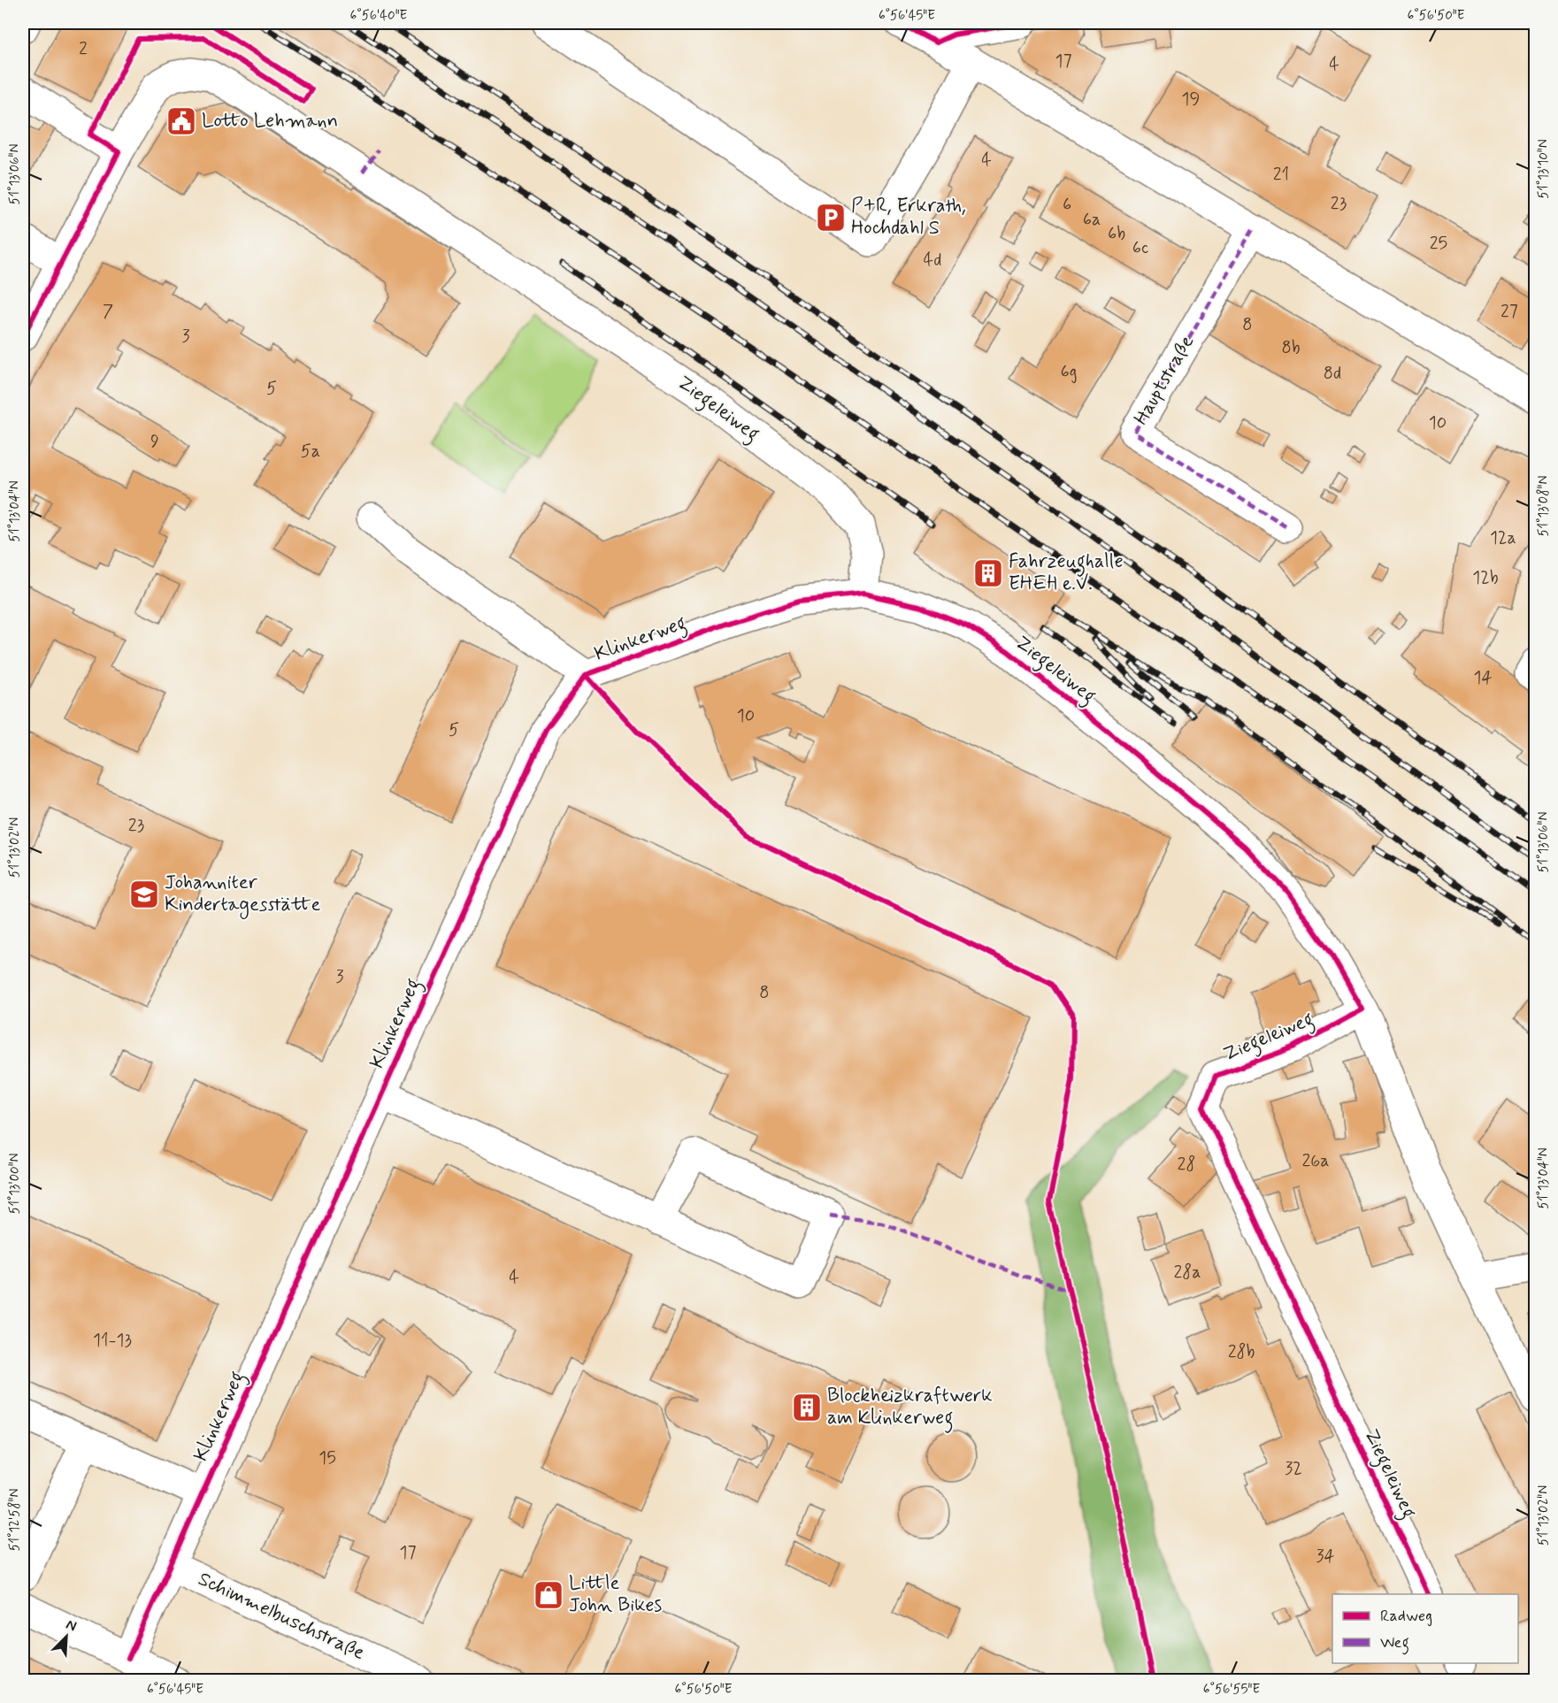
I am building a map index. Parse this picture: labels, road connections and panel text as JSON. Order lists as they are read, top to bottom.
{
  "streets": {
    "street": [
      "Hauptstraße",
      "Ziegeleiweg",
      "Klinkerweg",
      "Schimmelbuschstraße"
    ]
  },
  "crossings": [
    ["Ziegeleiweg", "Klinkerweg"],
    ["Klinkerweg", "Schimmelbuschstraße"]
  ],
  "places": {
    "public building": ["Lotto Lehmann"],
    "parking": ["P+R, Erkrath, Hochdahl S"],
    "building": ["Fahrzeughalle EHEH e.V.", "Blockheizkraftwerk am Klinkerweg"],
    "school or university": ["Johanniter Kindertagesstätte"],
    "shop": ["Little John Bikes"]
  },
  "house_numbers": [
    "2",
    "17",
    "4",
    "19",
    "4",
    "21",
    "23",
    "6",
    "6a",
    "6b",
    "25",
    "6c",
    "4d",
    "7",
    "27",
    "8",
    "3",
    "8b",
    "6g",
    "8d",
    "5",
    "10",
    "9",
    "5a",
    "12a",
    "12b",
    "14",
    "10",
    "5",
    "23",
    "3",
    "8",
    "26a",
    "28",
    "28a",
    "4",
    "11-13",
    "28b",
    "15",
    "32",
    "17",
    "34"
  ],
  "legend": ["Radweg", "Weg"],
  "north": "top right",
  "coordinates": [
    "6°56'40\"E",
    "6°56'45\"E",
    "6°56'50\"E",
    "51°13'10\"N",
    "51°13'06\"N",
    "51°13'08\"N",
    "51°13'04\"N",
    "51°13'02\"N",
    "51°13'00\"N",
    "51°12'58\"N",
    "6°56'55\"E"
  ]
}
